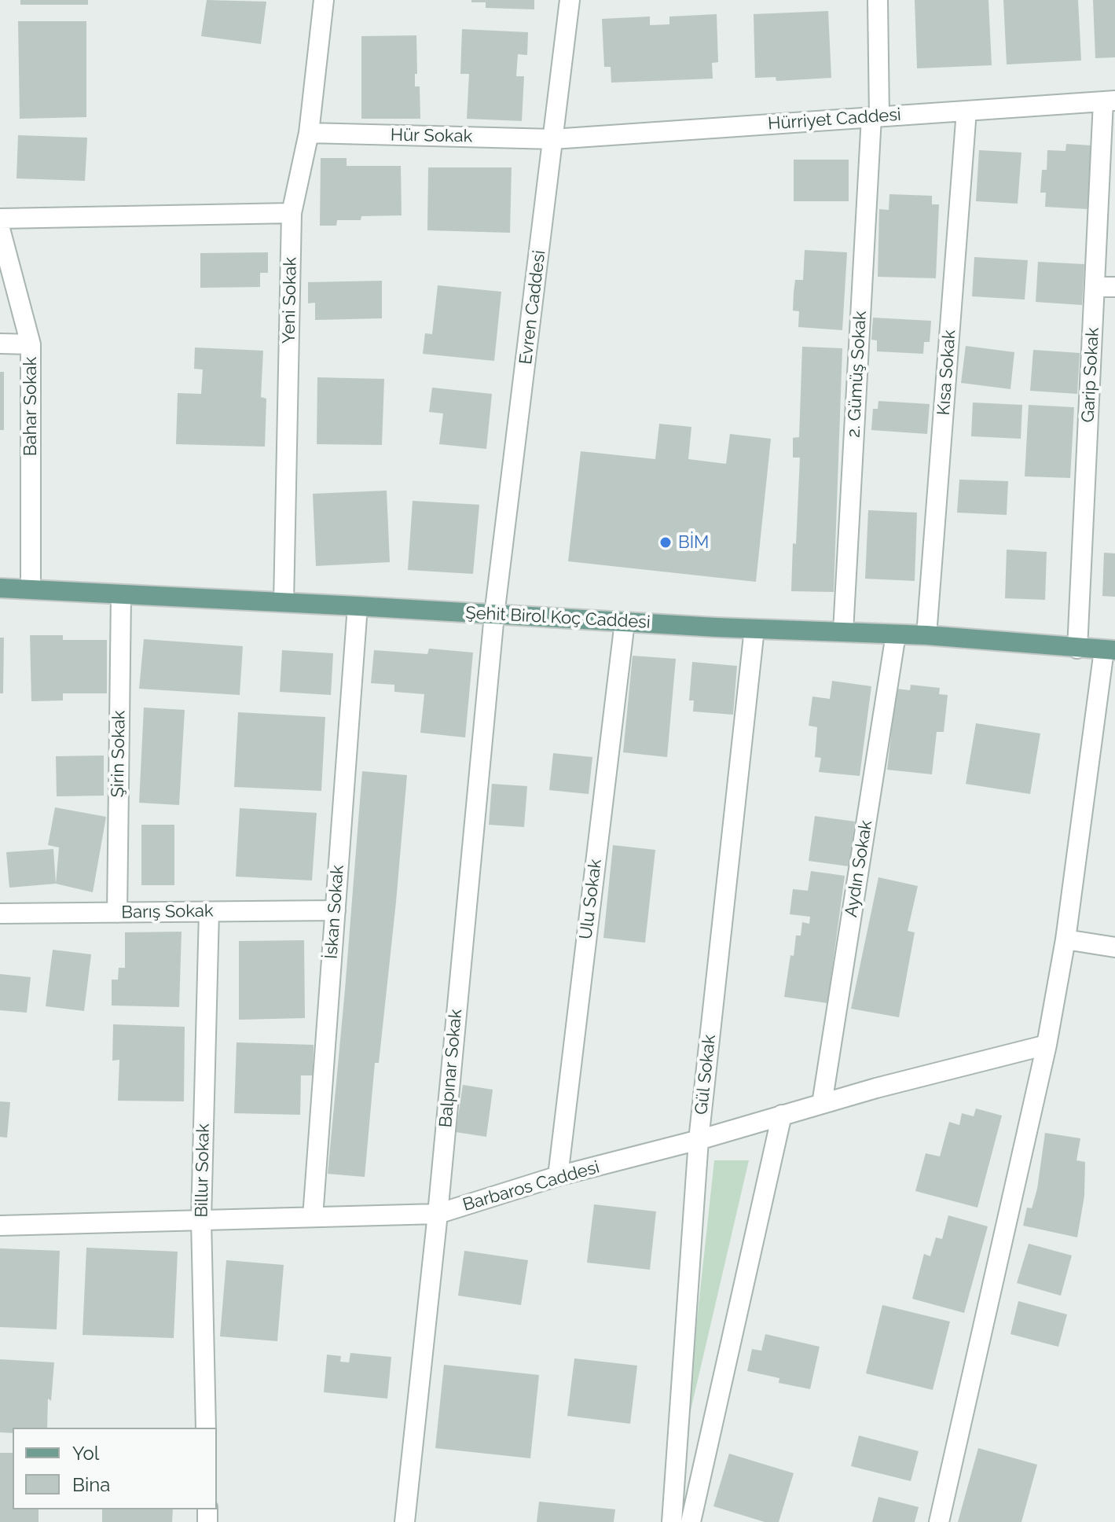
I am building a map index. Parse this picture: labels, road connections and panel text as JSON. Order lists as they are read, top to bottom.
{
  "streets": {
    "main road": ["Şehit Birol Koç Caddesi"],
    "street": [
      "Hürriyet Caddesi",
      "Hür Sokak",
      "Yeni Sokak",
      "Evren Caddesi",
      "Kısa Sokak",
      "2. Gümüş Sokak",
      "Garip Sokak",
      "Bahar Sokak",
      "Şirin Sokak",
      "Aydın Sokak",
      "Ulu Sokak",
      "Barış Sokak",
      "İskan Sokak",
      "Balpınar Sokak",
      "Gül Sokak",
      "Billur Sokak",
      "Barbaros Caddesi"
    ]
  },
  "crossings": [
    ["Hürriyet Caddesi", "Hür Sokak"],
    ["Hürriyet Caddesi", "Evren Caddesi"],
    ["Hürriyet Caddesi", "Kısa Sokak"],
    ["Hürriyet Caddesi", "2. Gümüş Sokak"],
    ["Hürriyet Caddesi", "Garip Sokak"],
    ["Hür Sokak", "Yeni Sokak"],
    ["Hür Sokak", "Evren Caddesi"],
    ["Yeni Sokak", "Şehit Birol Koç Caddesi"],
    ["Evren Caddesi", "Şehit Birol Koç Caddesi"],
    ["Evren Caddesi", "Balpınar Sokak"],
    ["Kısa Sokak", "Şehit Birol Koç Caddesi"],
    ["2. Gümüş Sokak", "Şehit Birol Koç Caddesi"],
    ["Garip Sokak", "Şehit Birol Koç Caddesi"],
    ["Bahar Sokak", "Şehit Birol Koç Caddesi"],
    ["Şehit Birol Koç Caddesi", "Şirin Sokak"],
    ["Şehit Birol Koç Caddesi", "Aydın Sokak"],
    ["Şehit Birol Koç Caddesi", "Ulu Sokak"],
    ["Şehit Birol Koç Caddesi", "İskan Sokak"],
    ["Şehit Birol Koç Caddesi", "Balpınar Sokak"],
    ["Şehit Birol Koç Caddesi", "Gül Sokak"],
    ["Şirin Sokak", "Barış Sokak"],
    ["Aydın Sokak", "Barbaros Caddesi"],
    ["Ulu Sokak", "Barbaros Caddesi"],
    ["Barış Sokak", "İskan Sokak"],
    ["Barış Sokak", "Billur Sokak"],
    ["İskan Sokak", "Barbaros Caddesi"],
    ["Balpınar Sokak", "Barbaros Caddesi"],
    ["Gül Sokak", "Barbaros Caddesi"],
    ["Billur Sokak", "Barbaros Caddesi"]
  ],
  "places": ["BİM"],
  "legend": ["Yol", "Bina"]
}
